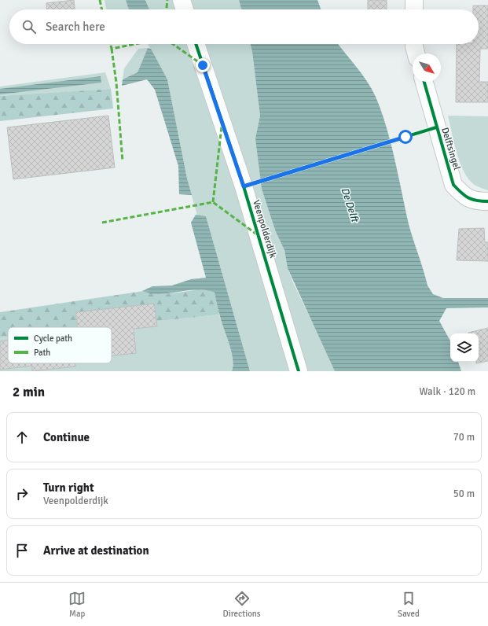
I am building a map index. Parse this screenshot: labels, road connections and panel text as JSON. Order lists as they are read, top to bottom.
{
  "streets": {
    "street": ["Delftsingel", "Veenpolderdijk"]
  },
  "water": ["De Delft"],
  "legend": ["Cycle path", "Path"],
  "north": "bottom right",
  "page": {
    "search": "Search here",
    "heading": ["2 min", "Walk · 120 m"],
    "list": [
      ["Continue", "70 m"],
      ["Turn right", "Veenpolderdijk", "50 m"],
      "Arrive at destination"
    ],
    "nav": ["Map", "Directions", "Saved"]
  }
}
